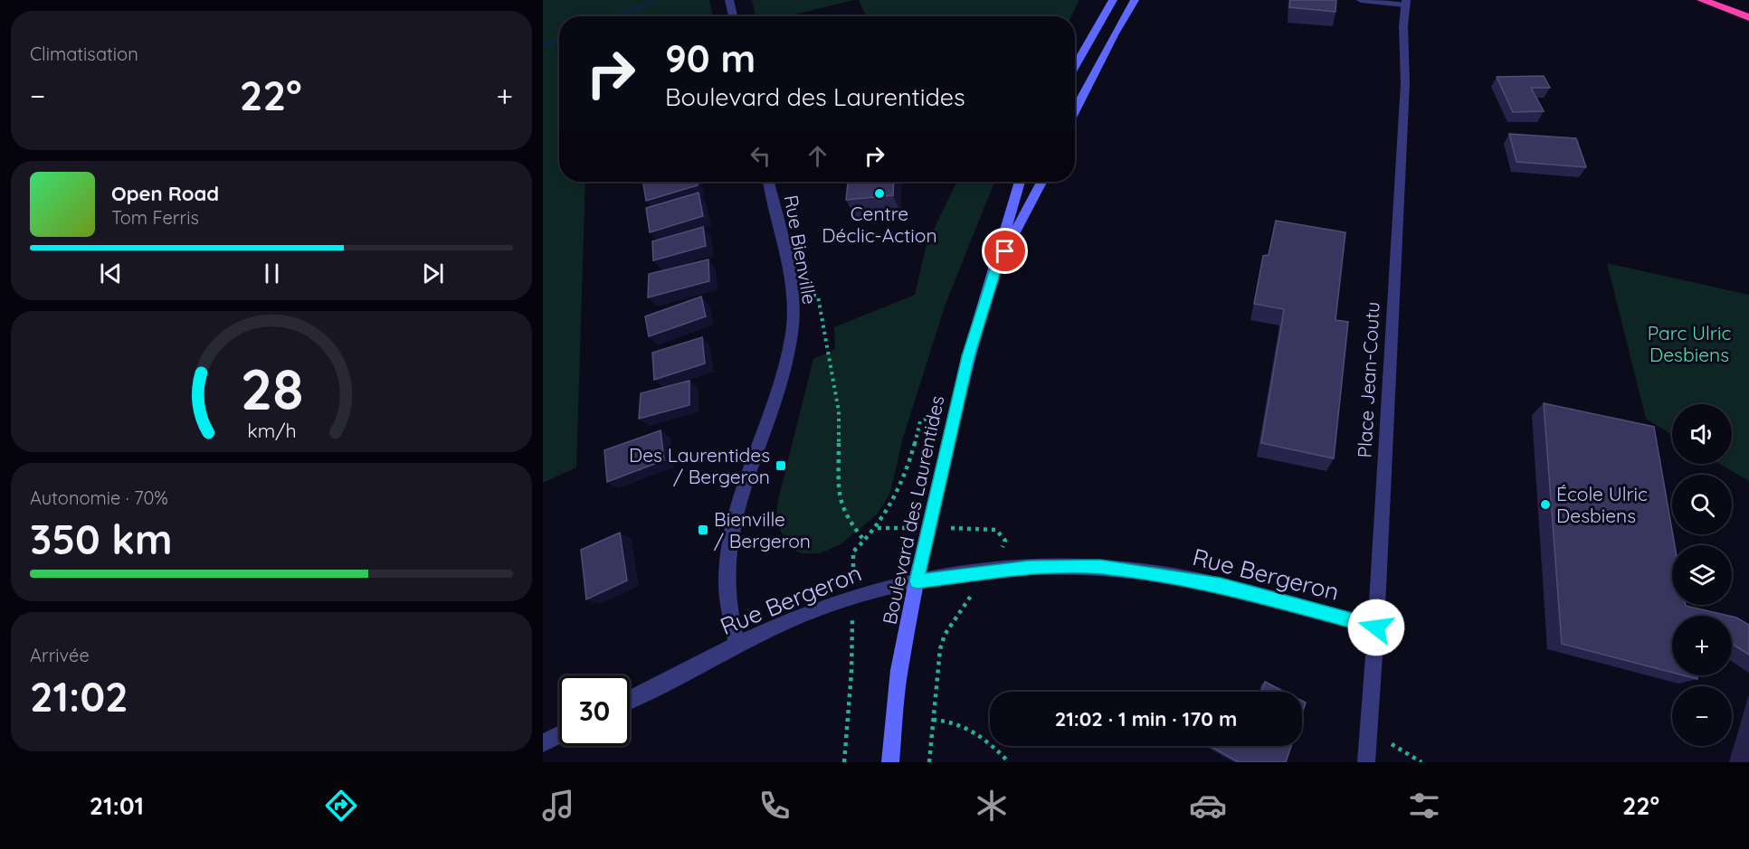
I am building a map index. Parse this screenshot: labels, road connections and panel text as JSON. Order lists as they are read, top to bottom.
{
  "streets": {
    "street": [
      "Rue Bienville",
      "Place Jean-Coutu",
      "Boulevard des Laurentides",
      "Rue Bergeron"
    ]
  },
  "crossings": [
    ["Rue Bienville", "Boulevard des Laurentides"],
    ["Rue Bienville", "Rue Bergeron"],
    ["Place Jean-Coutu", "Rue Bergeron"],
    ["Boulevard des Laurentides", "Rue Bergeron"]
  ],
  "parks": ["Parc Ulric Desbiens"],
  "places": {
    "other": ["Centre Déclic-Action", "École Ulric Desbiens"],
    "transit": ["Des Laurentides / Bergeron", "Bienville / Bergeron"]
  },
  "page": {
    "tile": [
      "Climatisation",
      ["Autonomie · 70%", "350 km"],
      ["Arrivée", "21:02"]
    ],
    "turn": ["90 m", "Boulevard des Laurentides"],
    "heat": ["−", "22°", "+"],
    "song": ["Open Road", "Tom Ferris"],
    "map_buttons": ["+", "−"],
    "limit": "30",
    "trip": "21:02 · 1 min · 170 m",
    "tabs": ["21:01", "22°"],
    "gauge": ["28", "km/h"]
  }
}
